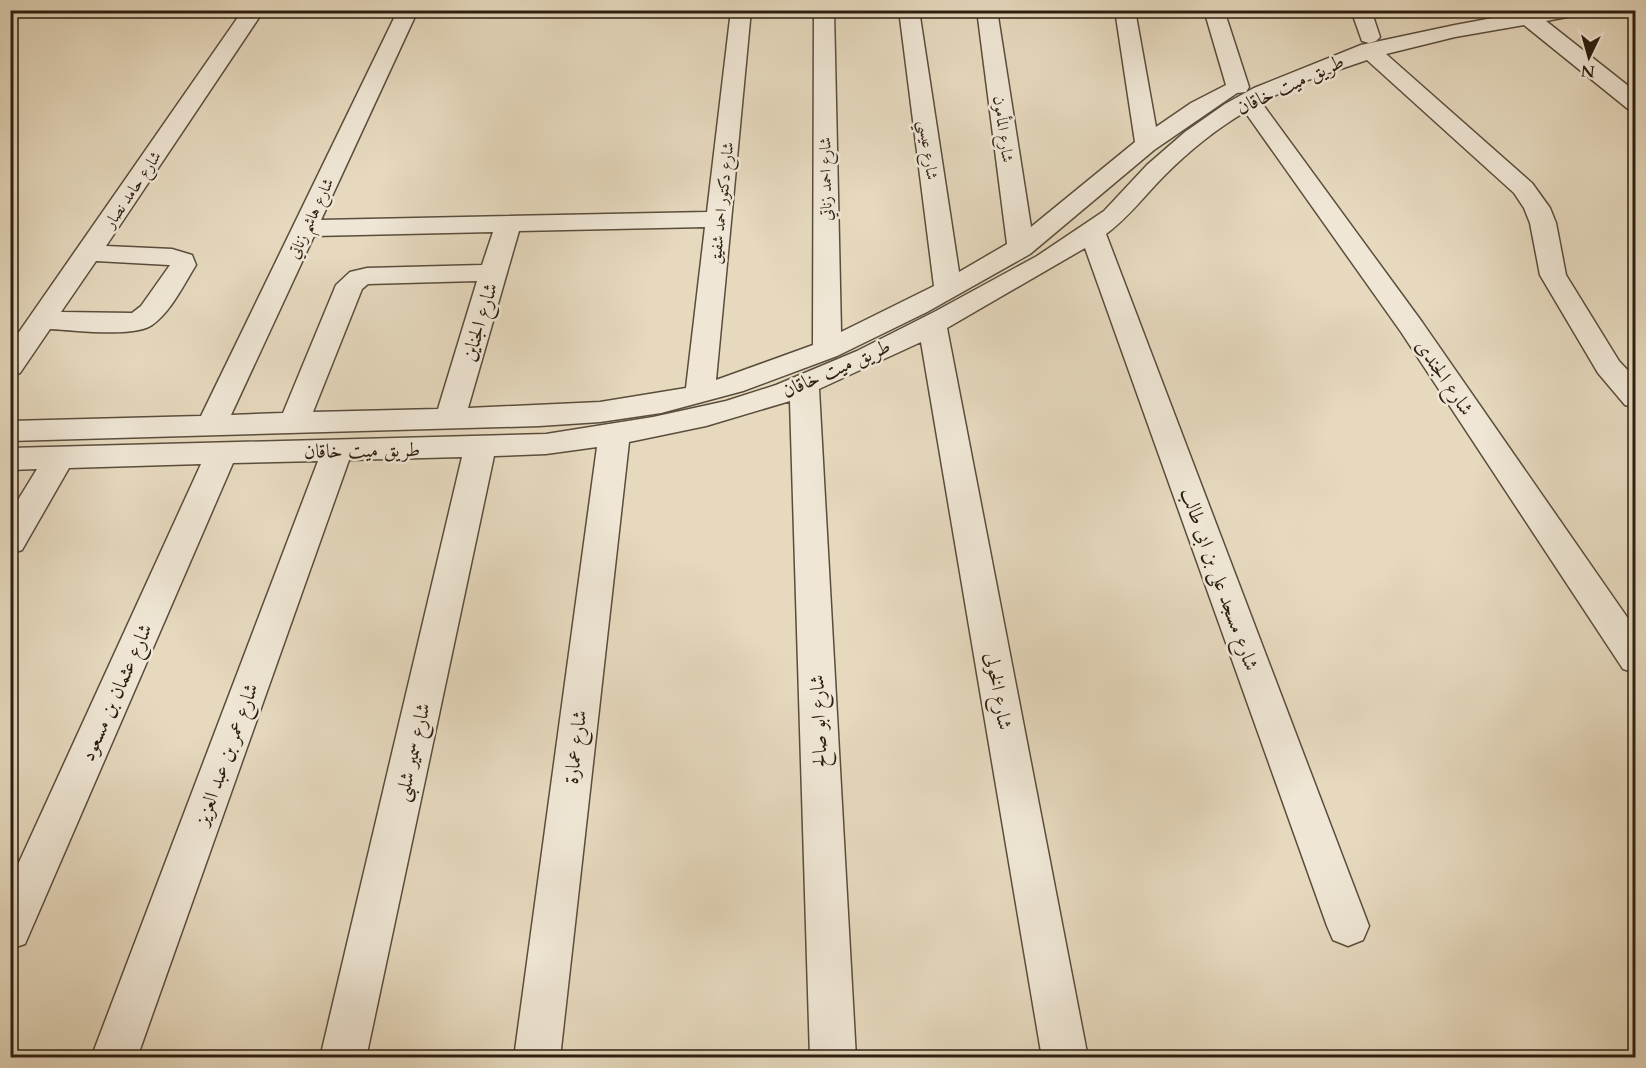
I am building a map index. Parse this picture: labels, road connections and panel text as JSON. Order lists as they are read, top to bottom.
{
  "streets": {
    "street": [
      "طريق ميت خاقان",
      "شارع المأمون",
      "شارع عيسي",
      "شارع احمد زناتي",
      "شارع حامد نصار",
      "شارع دكتور احمد شفيق",
      "شارع هاشم زناتي",
      "شارع الجناين",
      "شارع الجندى",
      "شارع مسجد على بن ابى طالب",
      "شارع الخولى",
      "شارع عثمان بن مسعود",
      "شارع ابو صالح",
      "شارع عمارة",
      "شارع سمير شلبى",
      "شارع عمر بن عبد العزيز"
    ]
  },
  "crossings": [
    ["طريق ميت خاقان", "شارع المأمون"],
    ["طريق ميت خاقان", "شارع عيسي"],
    ["طريق ميت خاقان", "شارع احمد زناتي"],
    ["طريق ميت خاقان", "شارع دكتور احمد شفيق"],
    ["طريق ميت خاقان", "شارع هاشم زناتي"],
    ["طريق ميت خاقان", "شارع الجناين"],
    ["طريق ميت خاقان", "شارع الجندى"],
    ["طريق ميت خاقان", "شارع مسجد على بن ابى طالب"],
    ["طريق ميت خاقان", "شارع الخولى"],
    ["طريق ميت خاقان", "شارع عثمان بن مسعود"],
    ["طريق ميت خاقان", "شارع ابو صالح"],
    ["طريق ميت خاقان", "شارع عمارة"],
    ["طريق ميت خاقان", "شارع سمير شلبى"],
    ["طريق ميت خاقان", "شارع عمر بن عبد العزيز"],
    ["شارع هاشم زناتي", "شارع عثمان بن مسعود"]
  ],
  "north": "bottom"
}
